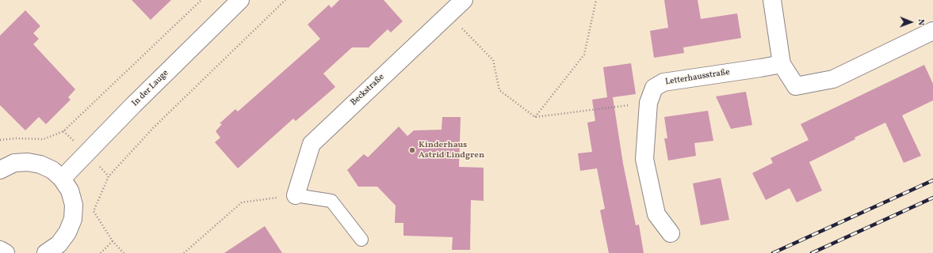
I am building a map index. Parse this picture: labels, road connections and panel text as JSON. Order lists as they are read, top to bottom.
{
  "streets": {
    "street": ["Letterhausstraße", "In der Lauge", "Beckstraße"]
  },
  "places": ["Kinderhaus Astrid Lindgren"],
  "north": "right"
}
